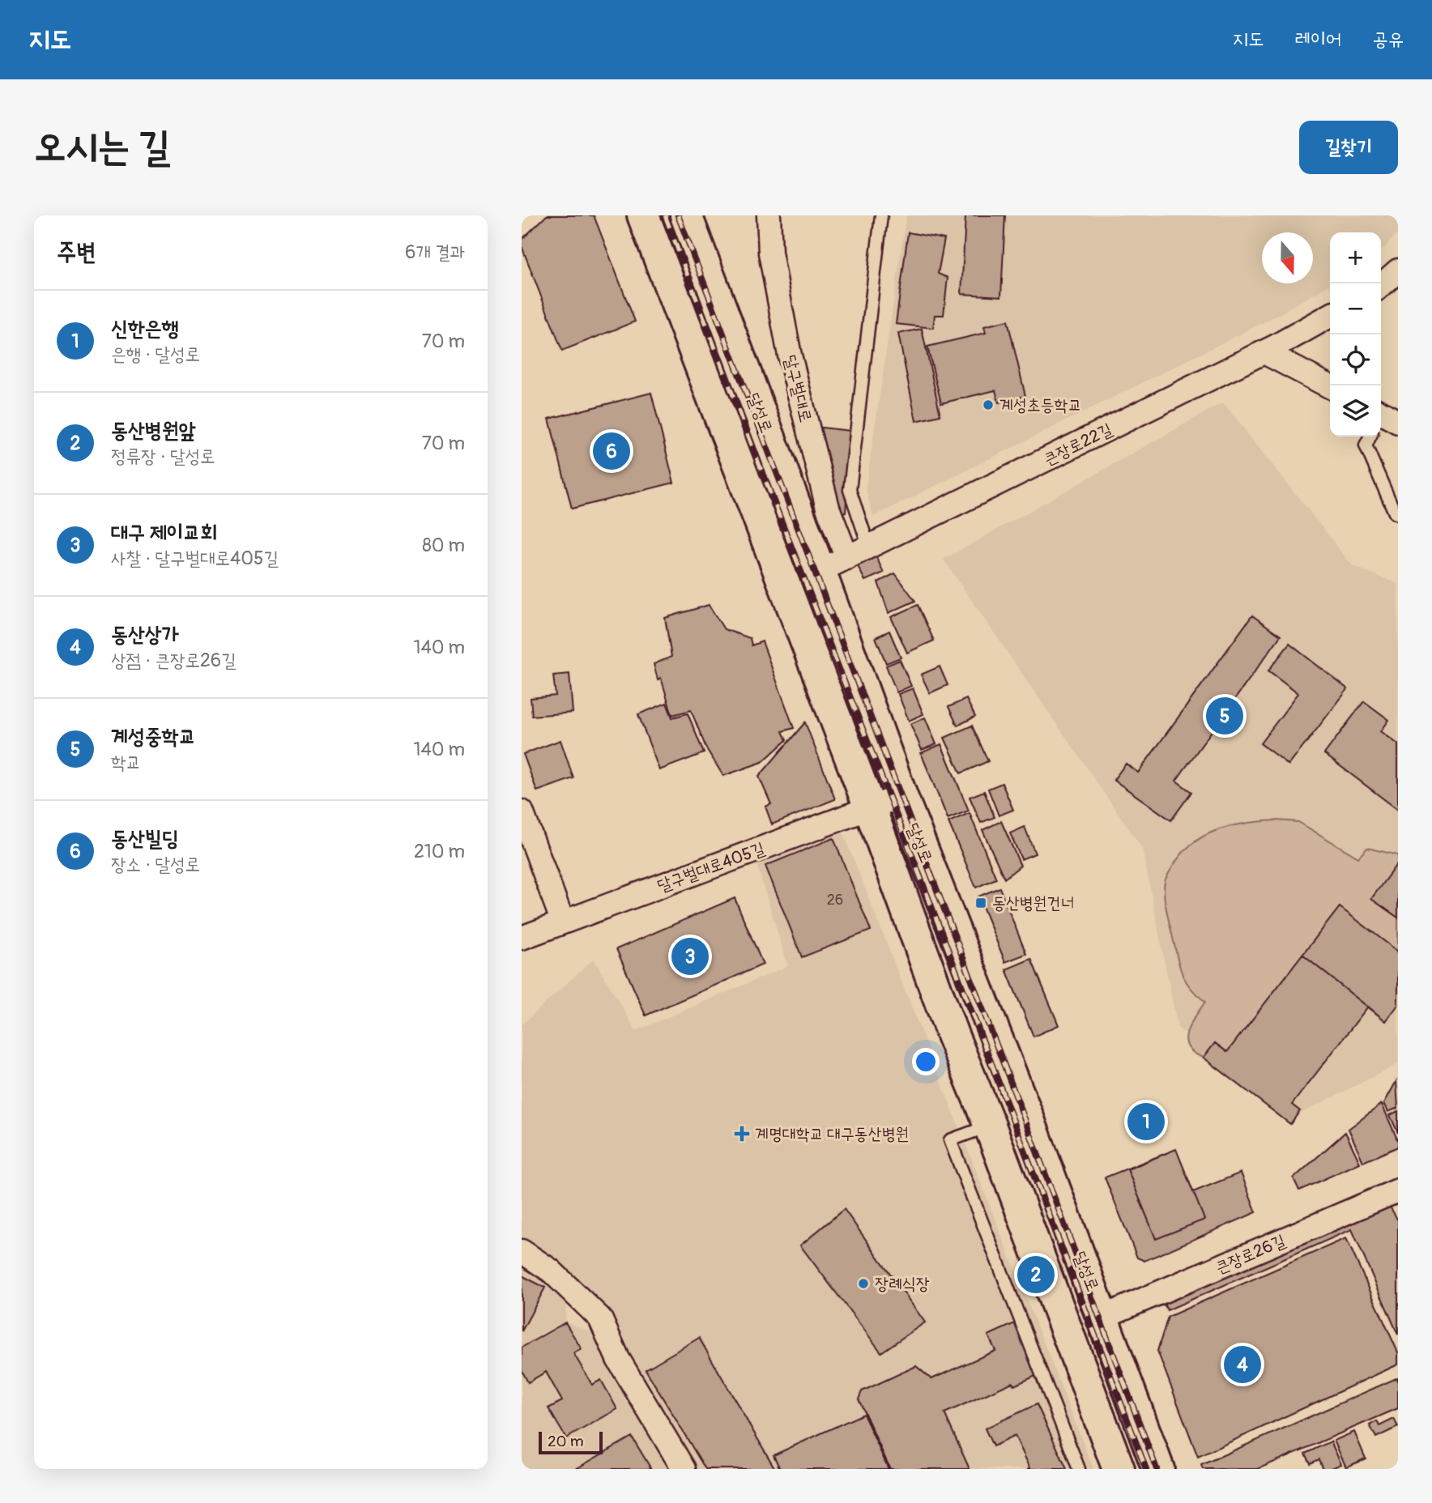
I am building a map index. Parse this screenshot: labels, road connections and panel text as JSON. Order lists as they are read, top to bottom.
{
  "streets": {
    "main road": ["달성로"],
    "street": [
      "달구벌대로",
      "큰장로22길",
      "달구벌대로405길",
      "큰장로26길"
    ]
  },
  "crossings": [
    ["달구벌대로", "큰장로22길"],
    ["달성로", "큰장로22길"],
    ["달성로", "달구벌대로405길"],
    ["달성로", "큰장로26길"]
  ],
  "places": {
    "other": ["계성초등학교", "장례식장"],
    "transit": ["동산병원건너"],
    "health": ["계명대학교 대구동산병원"]
  },
  "house_numbers": ["26"],
  "scale_bar": "20 m",
  "north": "bottom",
  "page": {
    "header": "지도",
    "nav": ["지도", "레이어", "공유"],
    "buttons": "길찾기",
    "title": "오시는 길",
    "heading": ["주변", "6개 결과"],
    "map_buttons": ["+", "−"],
    "list": [
      {
        "mark": "1",
        "name": "신한은행",
        "note": "은행 · 달성로",
        "value": "70 m"
      },
      {
        "mark": "2",
        "name": "동산병원앞",
        "note": "정류장 · 달성로",
        "value": "70 m"
      },
      {
        "mark": "3",
        "name": "대구 제이교회",
        "note": "사찰 · 달구벌대로405길",
        "value": "80 m"
      },
      {
        "mark": "4",
        "name": "동산상가",
        "note": "상점 · 큰장로26길",
        "value": "140 m"
      },
      {
        "mark": "5",
        "name": "계성중학교",
        "note": "학교",
        "value": "140 m"
      },
      {
        "mark": "6",
        "name": "동산빌딩",
        "note": "장소 · 달성로",
        "value": "210 m"
      }
    ],
    "pins": [
      "6",
      "5",
      "3",
      "1",
      "2",
      "4"
    ],
    "scale": "20 m"
  }
}
